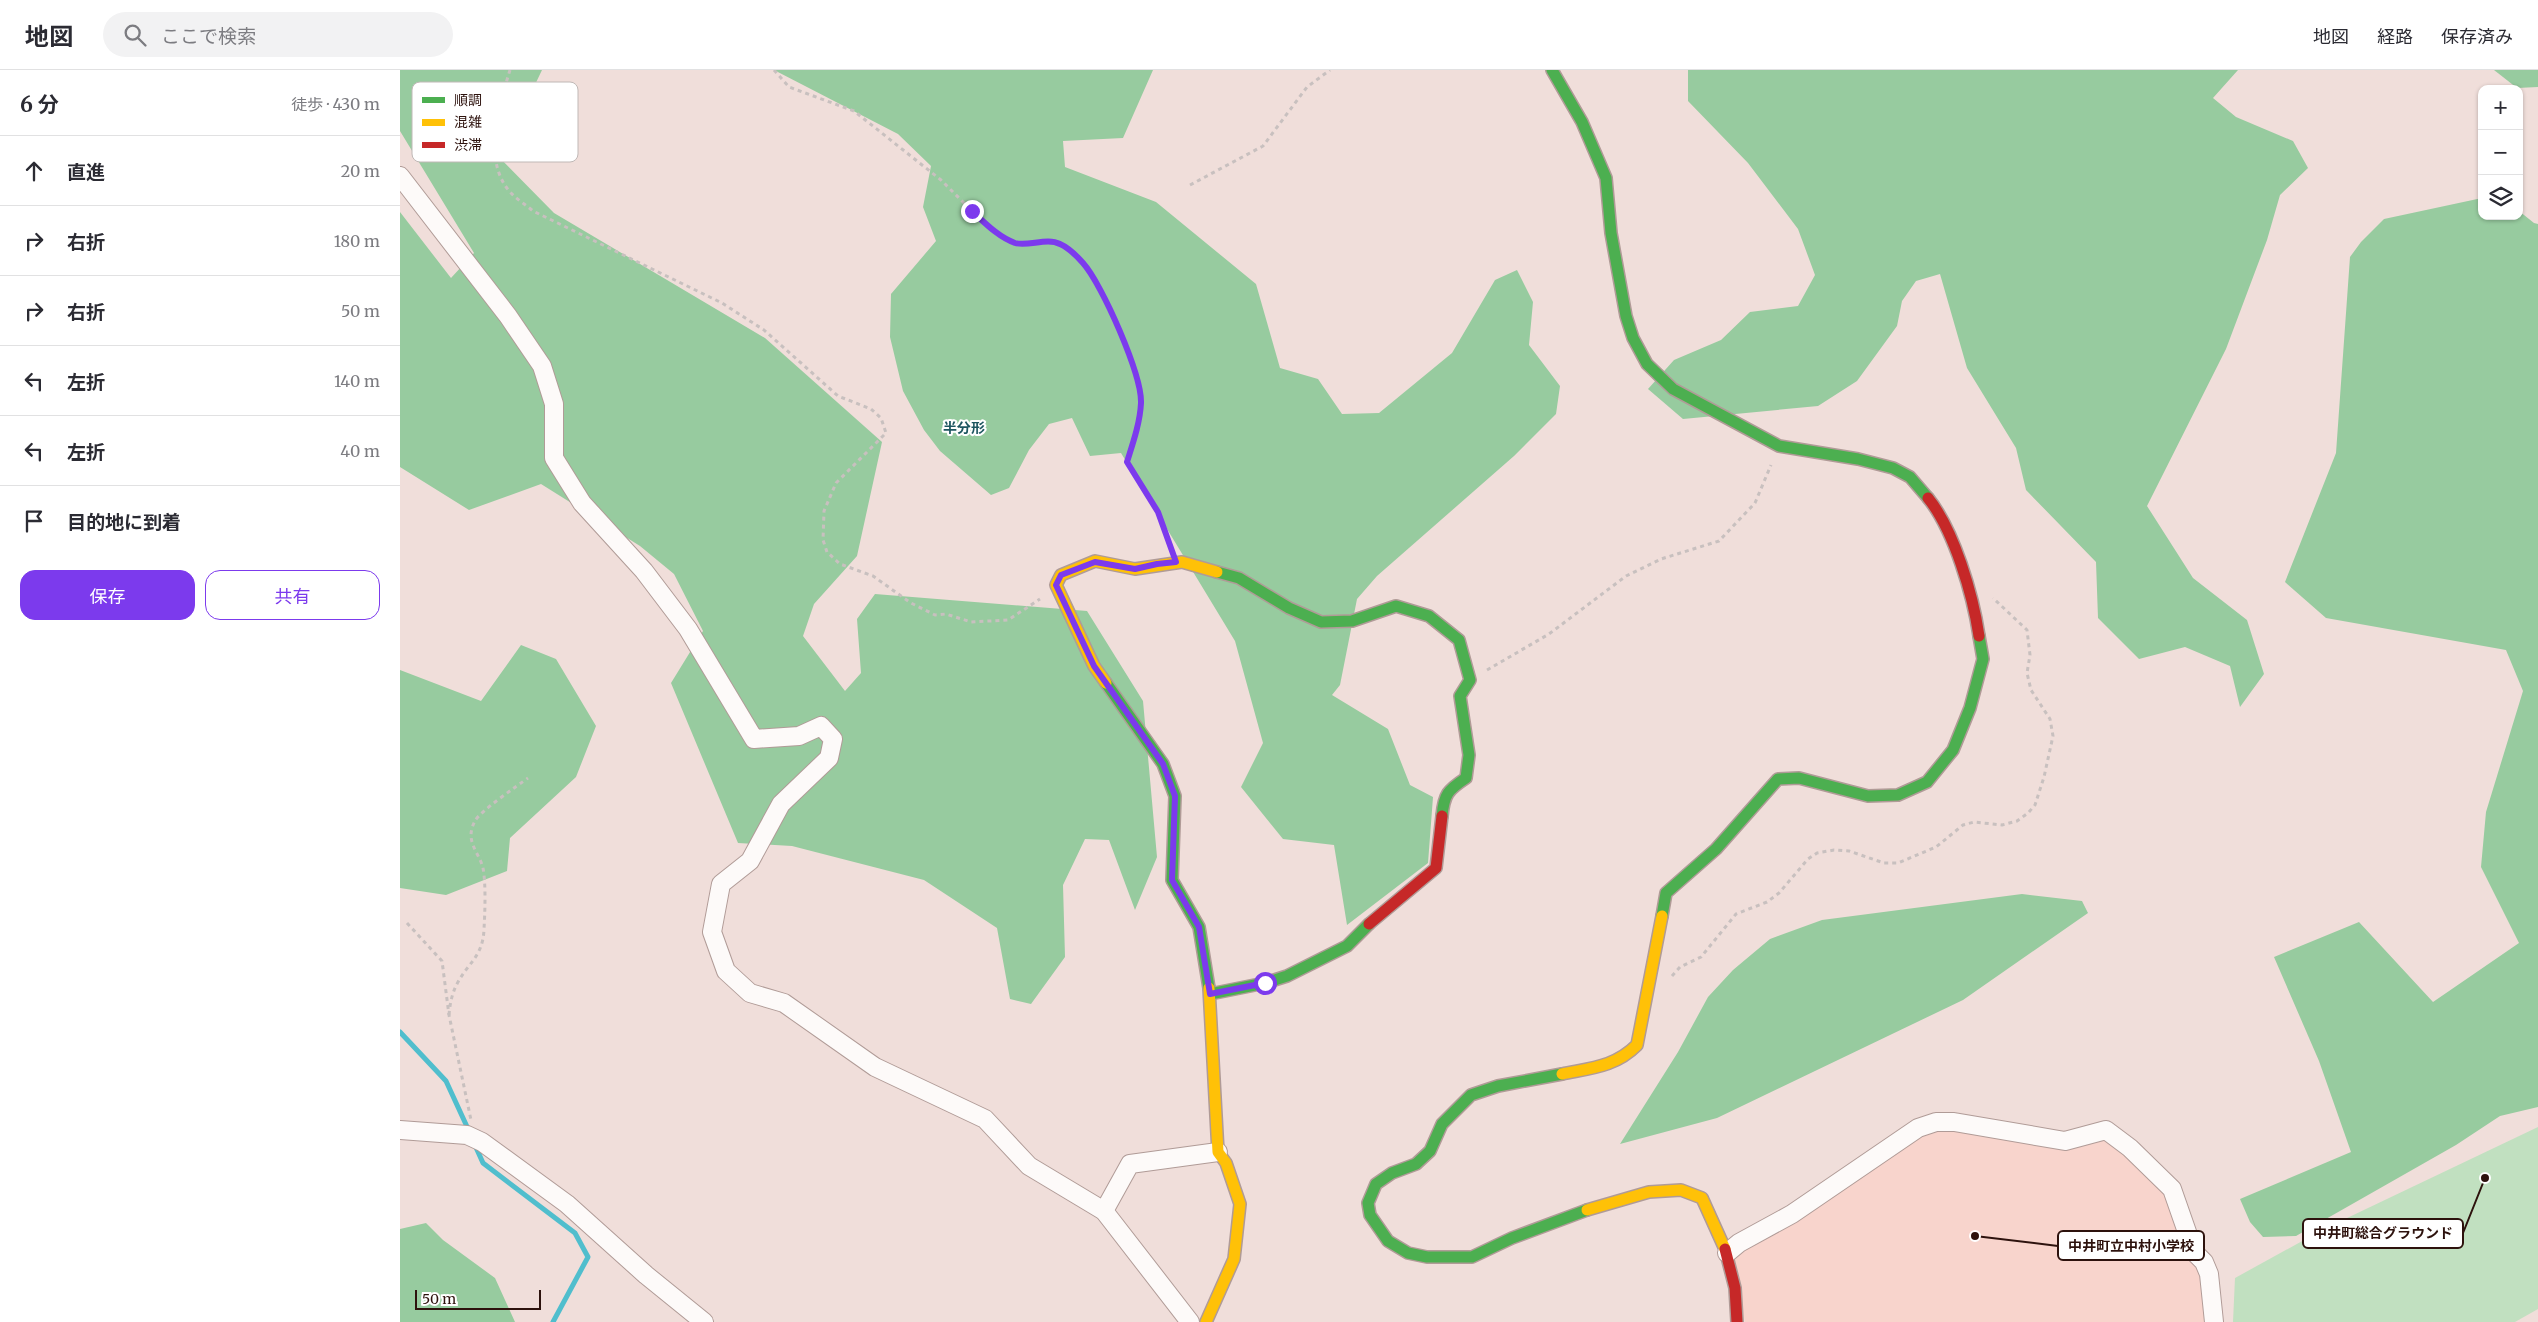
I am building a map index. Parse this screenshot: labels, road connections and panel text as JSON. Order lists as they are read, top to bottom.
{
  "districts": ["半分形"],
  "places": ["中井町総合グラウンド", "中井町立中村小学校"],
  "legend": ["順調", "混雑", "渋滞"],
  "scale_bar": "50 m",
  "page": {
    "header": "地図",
    "search": "ここで検索",
    "nav": ["地図", "経路", "保存済み"],
    "heading": ["6 分", "徒歩 · 430 m"],
    "map_buttons": ["+", "−"],
    "list": [
      ["直進", "20 m"],
      ["右折", "180 m"],
      ["右折", "50 m"],
      ["左折", "140 m"],
      ["左折", "40 m"],
      "目的地に到着"
    ],
    "buttons": ["保存", "共有"],
    "scale": "50 m"
  }
}
